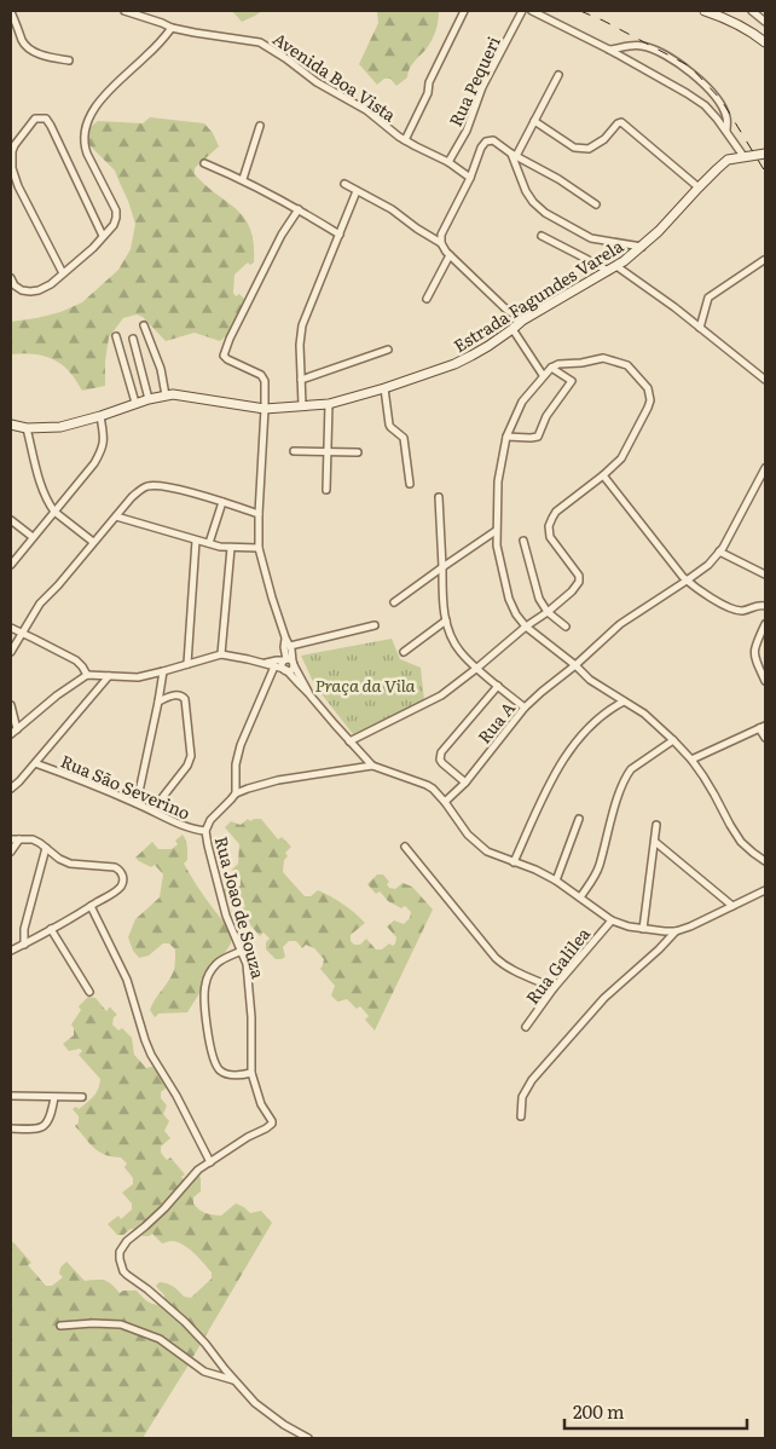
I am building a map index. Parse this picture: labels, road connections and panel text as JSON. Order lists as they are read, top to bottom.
{
  "streets": {
    "street": [
      "Avenida Boa Vista",
      "Rua Pequeri",
      "Estrada Fagundes Varela",
      "Rua A",
      "Rua São Severino",
      "Rua Joao de Souza",
      "Rua Galilea"
    ]
  },
  "crossings": [
    ["Avenida Boa Vista", "Rua Pequeri"],
    ["Rua São Severino", "Rua Joao de Souza"]
  ],
  "parks": ["Praça da Vila"],
  "scale_bar": "200 m"
}
